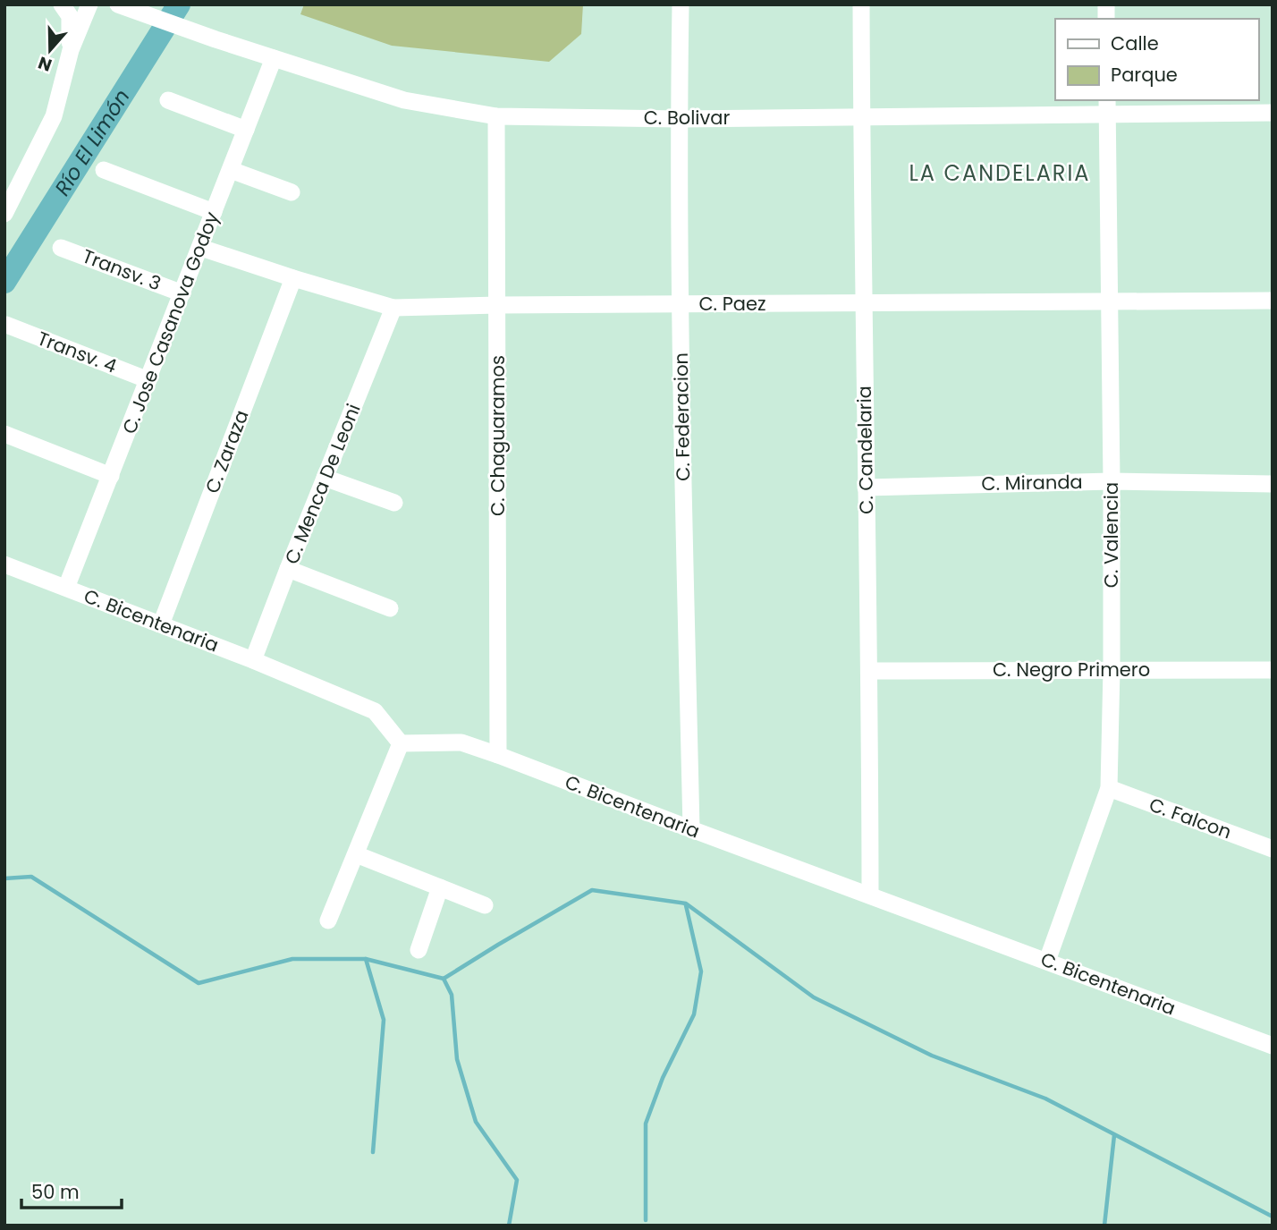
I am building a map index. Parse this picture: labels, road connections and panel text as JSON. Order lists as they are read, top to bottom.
{
  "streets": {
    "street": [
      "C. Bolivar",
      "Transv. 3",
      "C. Paez",
      "C. Jose Casanova Godoy",
      "Transv. 4",
      "C. Federacion",
      "C. Chaguaramos",
      "C. Candelaria",
      "C. Zaraza",
      "C. Miranda",
      "C. Menca De Leoni",
      "C. Valencia",
      "C. Bicentenaria",
      "C. Negro Primero",
      "C. Falcon"
    ]
  },
  "crossings": [
    ["C. Bolivar", "C. Jose Casanova Godoy"],
    ["C. Bolivar", "C. Federacion"],
    ["C. Bolivar", "C. Chaguaramos"],
    ["C. Bolivar", "C. Candelaria"],
    ["C. Bolivar", "C. Valencia"],
    ["Transv. 3", "C. Jose Casanova Godoy"],
    ["C. Paez", "C. Jose Casanova Godoy"],
    ["C. Paez", "C. Federacion"],
    ["C. Paez", "C. Chaguaramos"],
    ["C. Paez", "C. Candelaria"],
    ["C. Paez", "C. Zaraza"],
    ["C. Paez", "C. Menca De Leoni"],
    ["C. Paez", "C. Valencia"],
    ["C. Jose Casanova Godoy", "Transv. 4"],
    ["C. Jose Casanova Godoy", "C. Bicentenaria"],
    ["C. Federacion", "C. Bicentenaria"],
    ["C. Chaguaramos", "C. Bicentenaria"],
    ["C. Candelaria", "C. Miranda"],
    ["C. Candelaria", "C. Bicentenaria"],
    ["C. Candelaria", "C. Negro Primero"],
    ["C. Zaraza", "C. Bicentenaria"],
    ["C. Miranda", "C. Valencia"],
    ["C. Menca De Leoni", "C. Bicentenaria"],
    ["C. Valencia", "C. Bicentenaria"],
    ["C. Valencia", "C. Negro Primero"],
    ["C. Valencia", "C. Falcon"]
  ],
  "districts": ["LA CANDELARIA"],
  "water": ["Río El Limón"],
  "legend": ["Calle", "Parque"],
  "scale_bar": "50 m",
  "north": "bottom"
}
